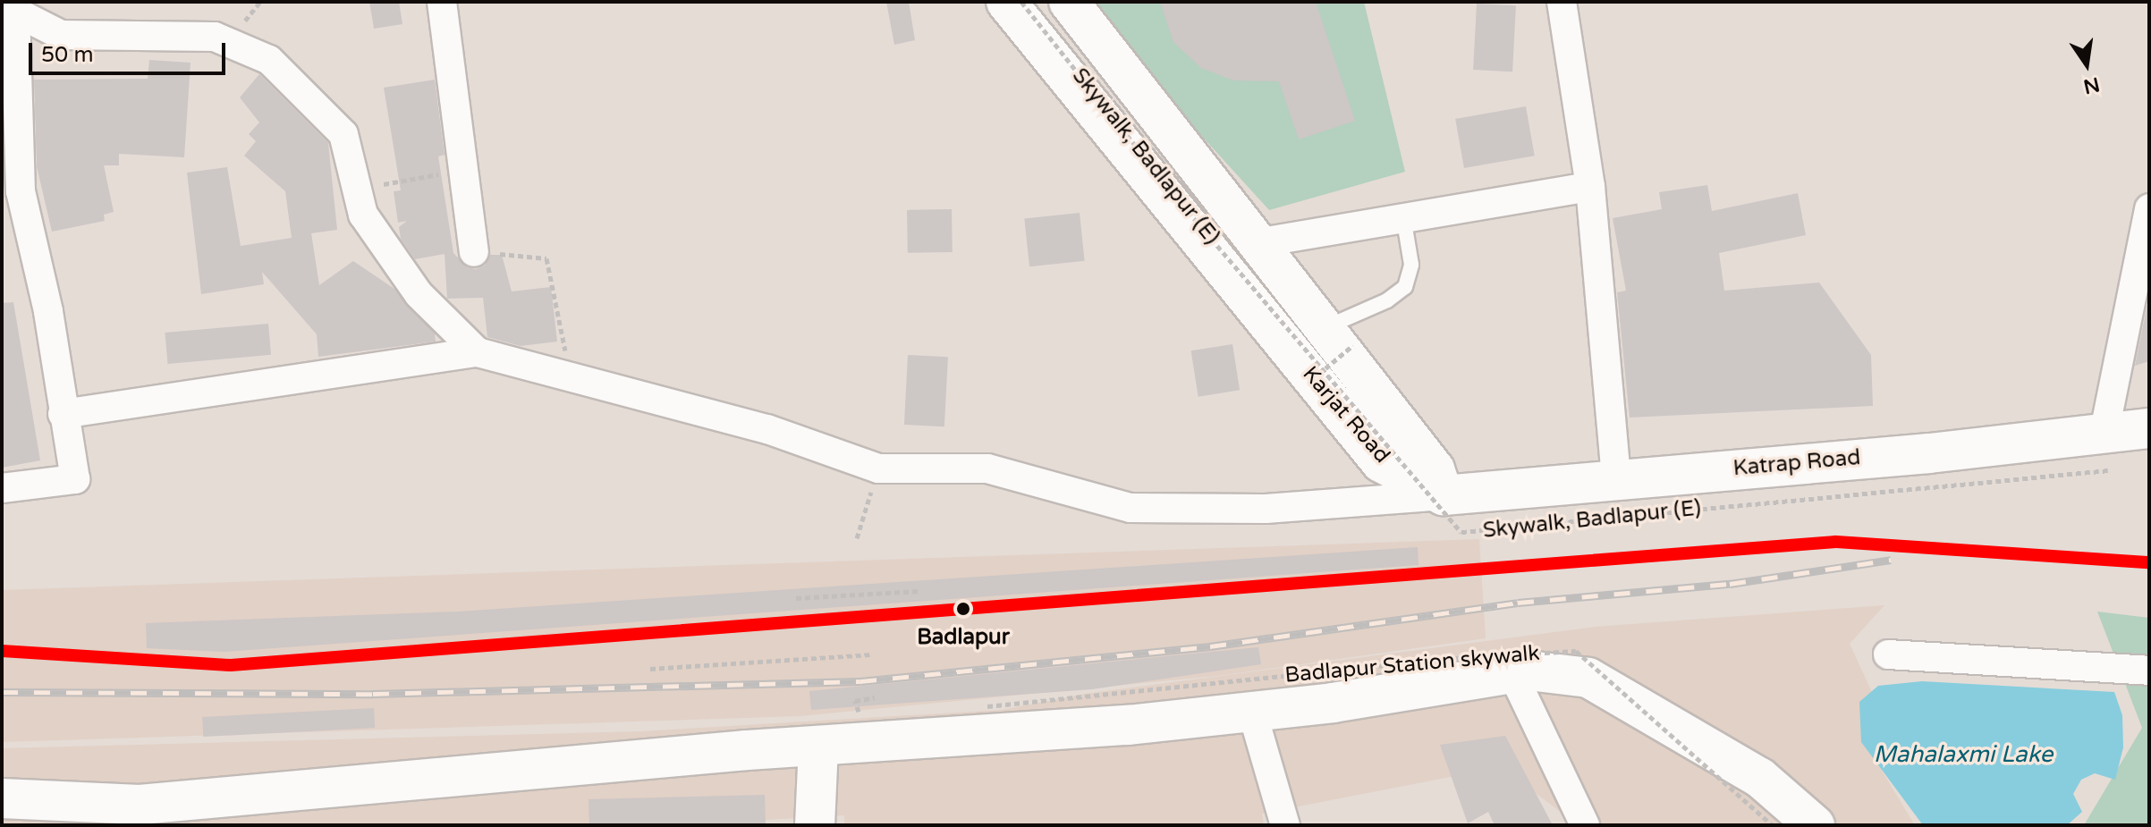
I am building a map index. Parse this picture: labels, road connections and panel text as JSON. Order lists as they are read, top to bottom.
{
  "streets": {
    "main road": ["Karjat Road", "Katrap Road"],
    "path": ["Skywalk, Badlapur (E)", "Badlapur Station skywalk"]
  },
  "crossings": [
    ["Skywalk, Badlapur (E)", "Katrap Road"],
    ["Karjat Road", "Katrap Road"]
  ],
  "water": ["Mahalaxmi Lake"],
  "places": ["Badlapur"],
  "scale_bar": "50 m",
  "north": "bottom"
}
